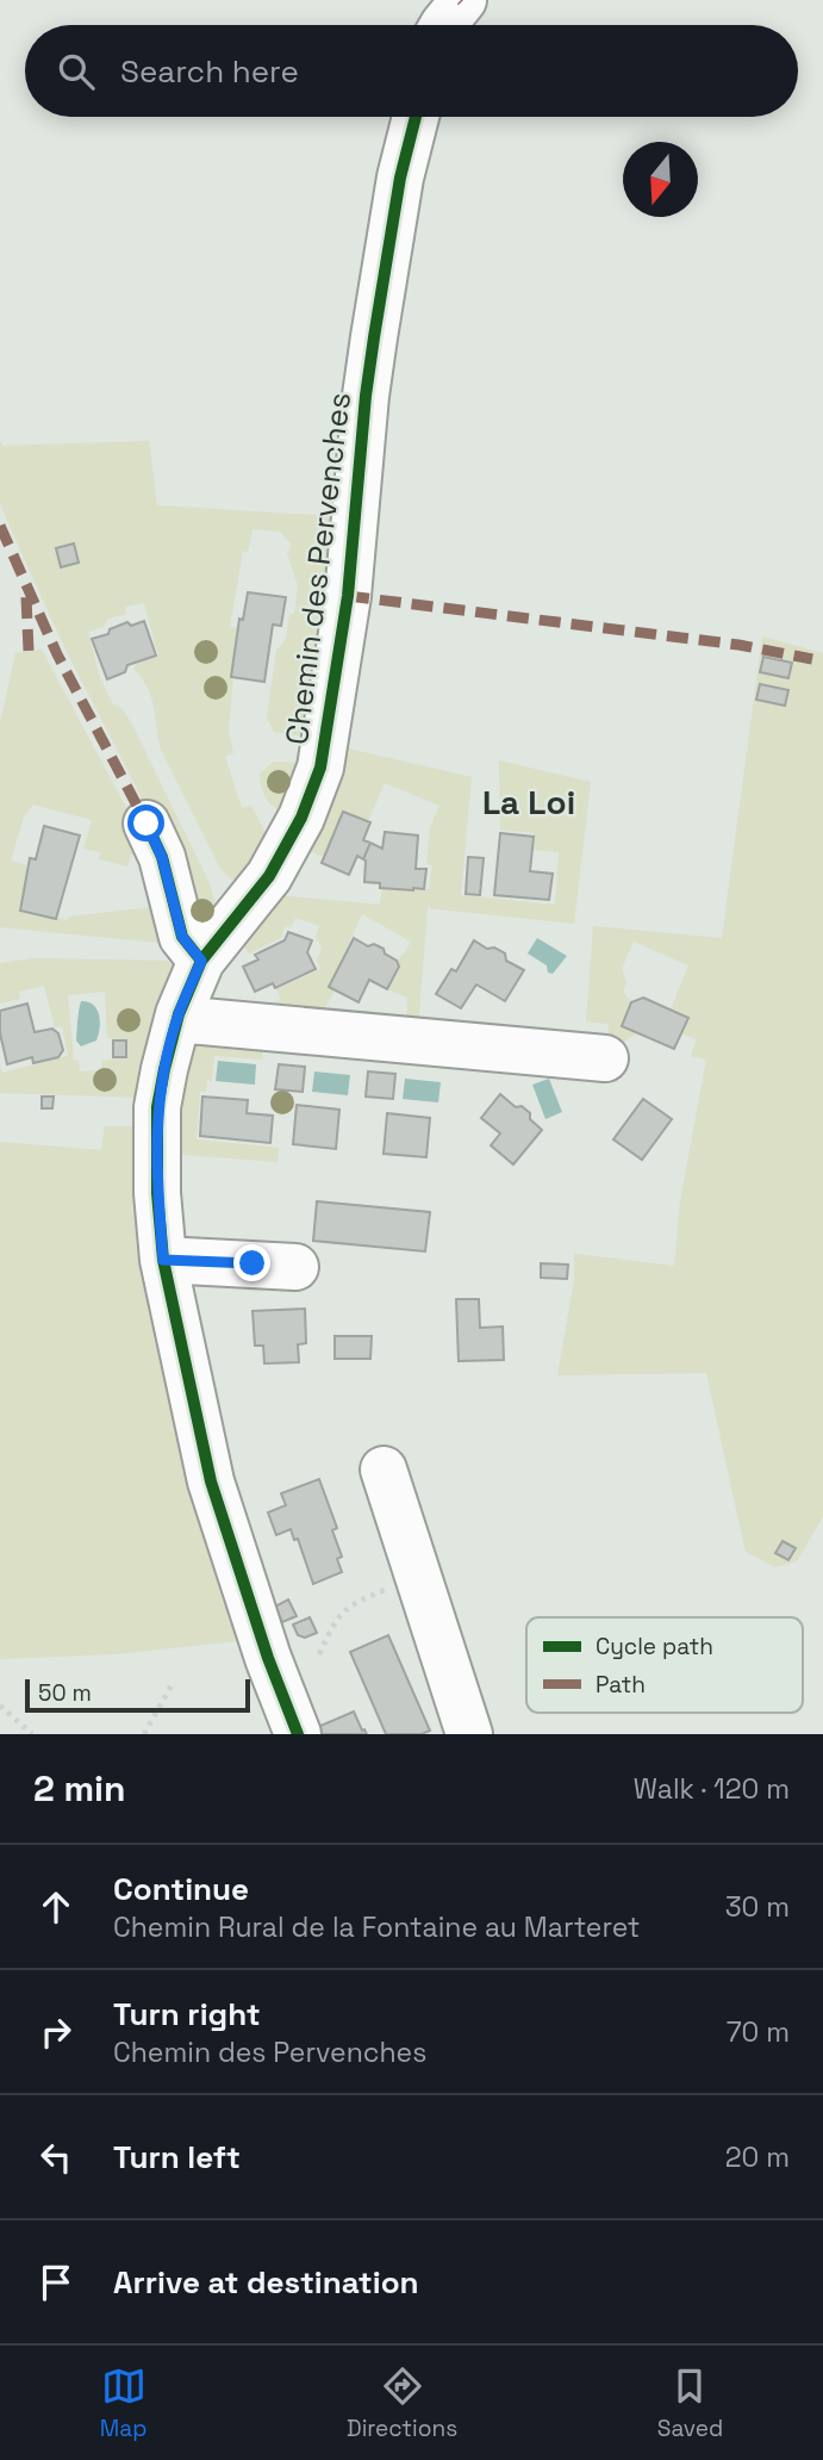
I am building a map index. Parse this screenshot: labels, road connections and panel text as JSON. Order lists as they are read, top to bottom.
{
  "streets": {
    "street": ["Chemin des Pervenches"]
  },
  "districts": ["La Loi"],
  "legend": ["Cycle path", "Path"],
  "scale_bar": "50 m",
  "north": "bottom",
  "page": {
    "search": "Search here",
    "scale": "50 m",
    "heading": ["2 min", "Walk · 120 m"],
    "list": [
      ["Continue", "Chemin Rural de la Fontaine au Marteret", "30 m"],
      ["Turn right", "Chemin des Pervenches", "70 m"],
      ["Turn left", "20 m"],
      "Arrive at destination"
    ],
    "nav": ["Map", "Directions", "Saved"]
  }
}
